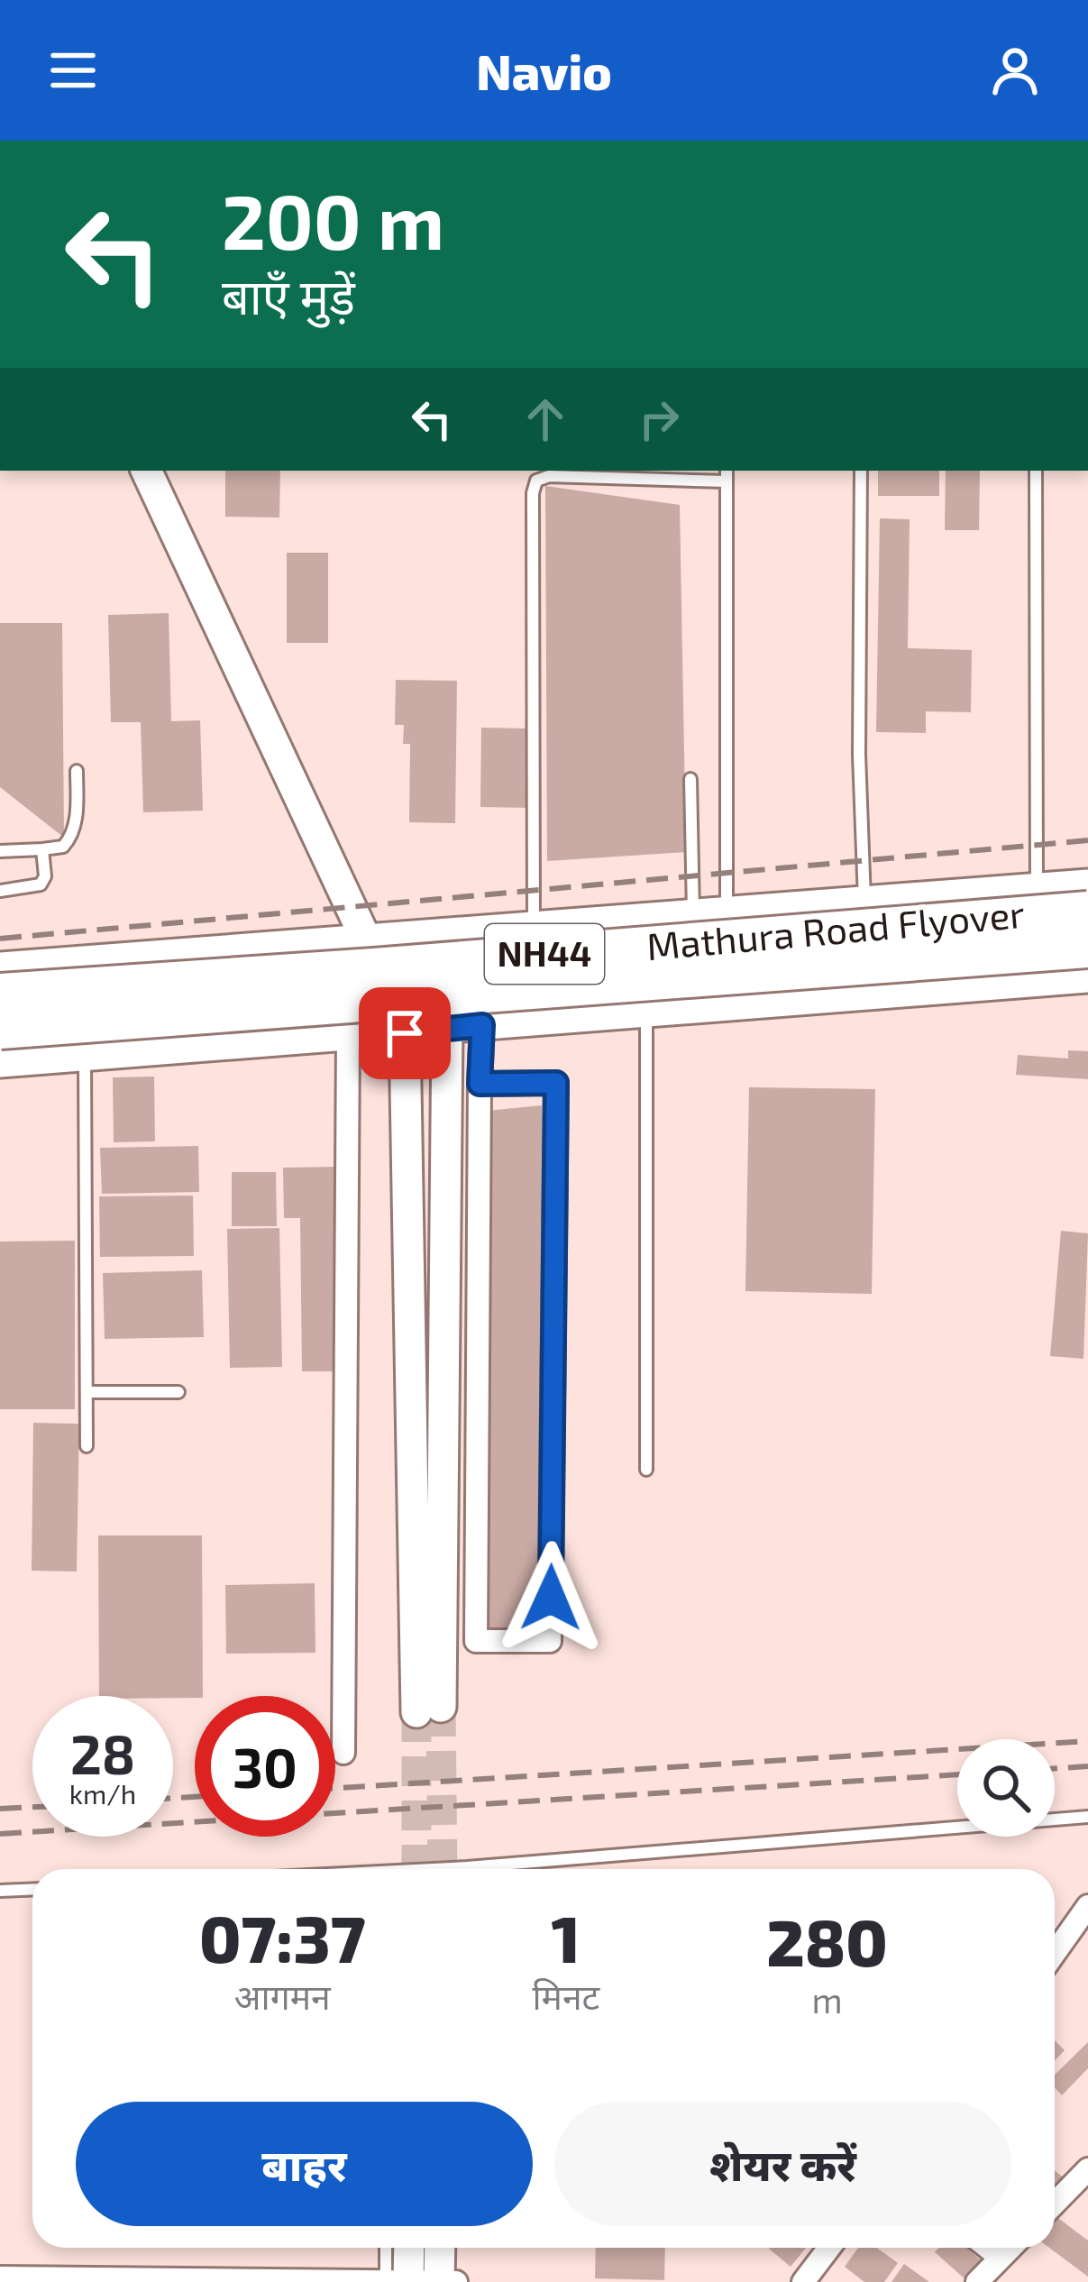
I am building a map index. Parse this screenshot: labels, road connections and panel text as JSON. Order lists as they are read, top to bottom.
{
  "streets": {
    "highway": ["Mathura Road Flyover", "NH44"]
  },
  "page": {
    "header": "Navio",
    "turn": ["200 m", "बाएँ मुड़ें"],
    "speed": "28 km/h",
    "limit": "30",
    "eta": [
      "07:37",
      "आगमन",
      "1",
      "मिनट",
      "280",
      "m"
    ],
    "buttons": ["बाहर", "शेयर करें"]
  }
}
